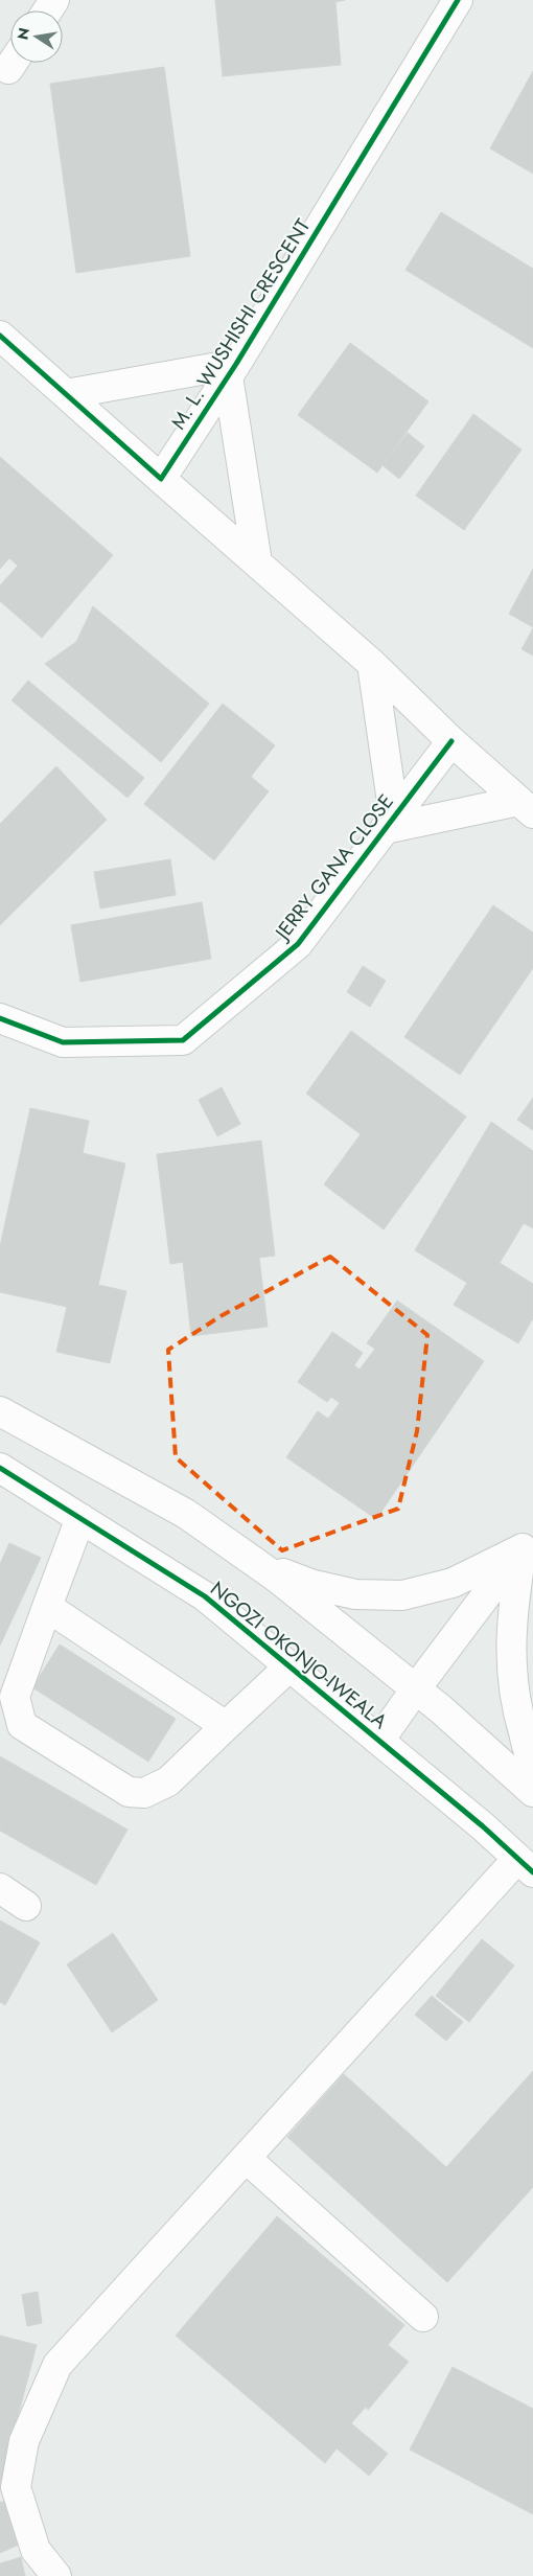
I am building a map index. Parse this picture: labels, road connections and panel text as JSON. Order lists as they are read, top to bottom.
{
  "streets": {
    "street": ["M. L. WUSHISHI CRESCENT", "JERRY GANA CLOSE", "NGOZI OKONJO-IWEALA"]
  },
  "north": "left"
}
